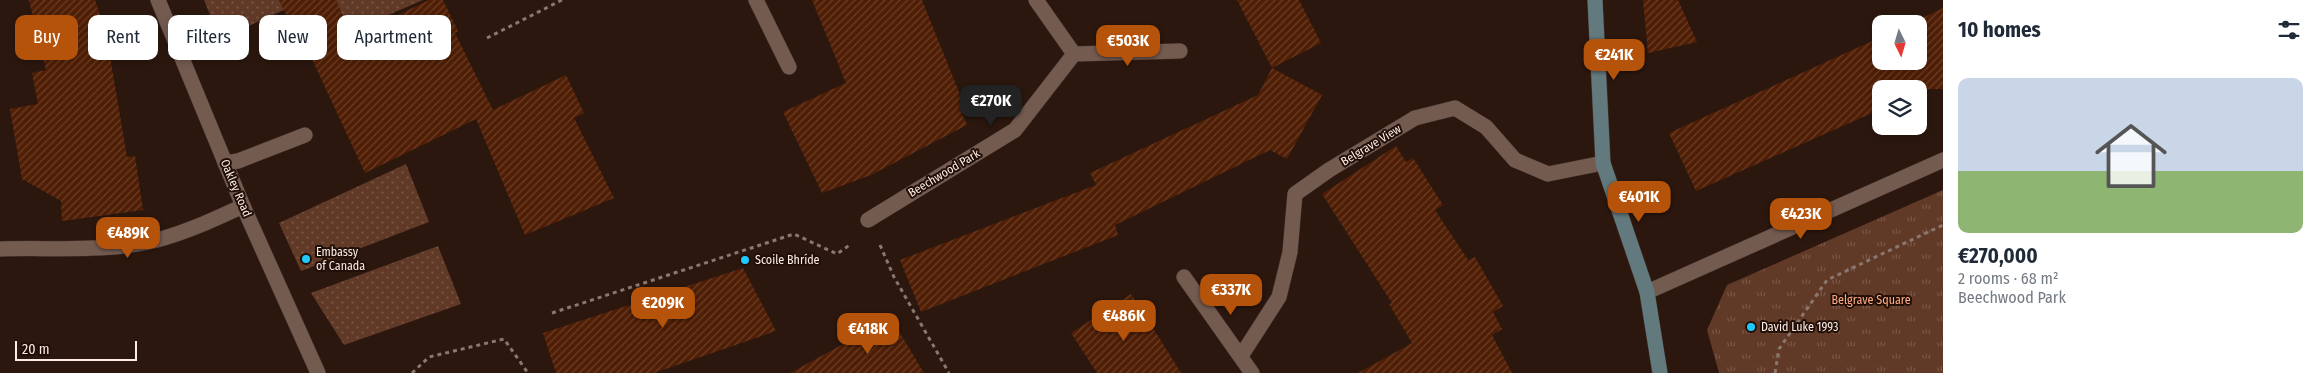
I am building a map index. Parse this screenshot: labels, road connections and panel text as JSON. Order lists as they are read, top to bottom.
{
  "streets": {
    "street": ["Belgrave View", "Beechwood Park", "Oakley Road"]
  },
  "parks": ["Belgrave Square"],
  "places": ["Embassy of Canada", "Scoile Bhríde", "David Luke 1993"],
  "scale_bar": "20 m",
  "north": "bottom",
  "page": {
    "heading": "10 homes",
    "chip": [
      "Buy",
      "Rent",
      "Filters",
      "New",
      "Apartment"
    ],
    "price": [
      "€503K",
      "€241K",
      "€270K",
      "€401K",
      "€423K",
      "€489K",
      "€337K",
      "€209K",
      "€486K",
      "€418K"
    ],
    "list": [
      {
        "name": "€270,000",
        "note": "2 rooms · 68 m² · Beechwood Park"
      }
    ],
    "scale": "20 m"
  }
}
